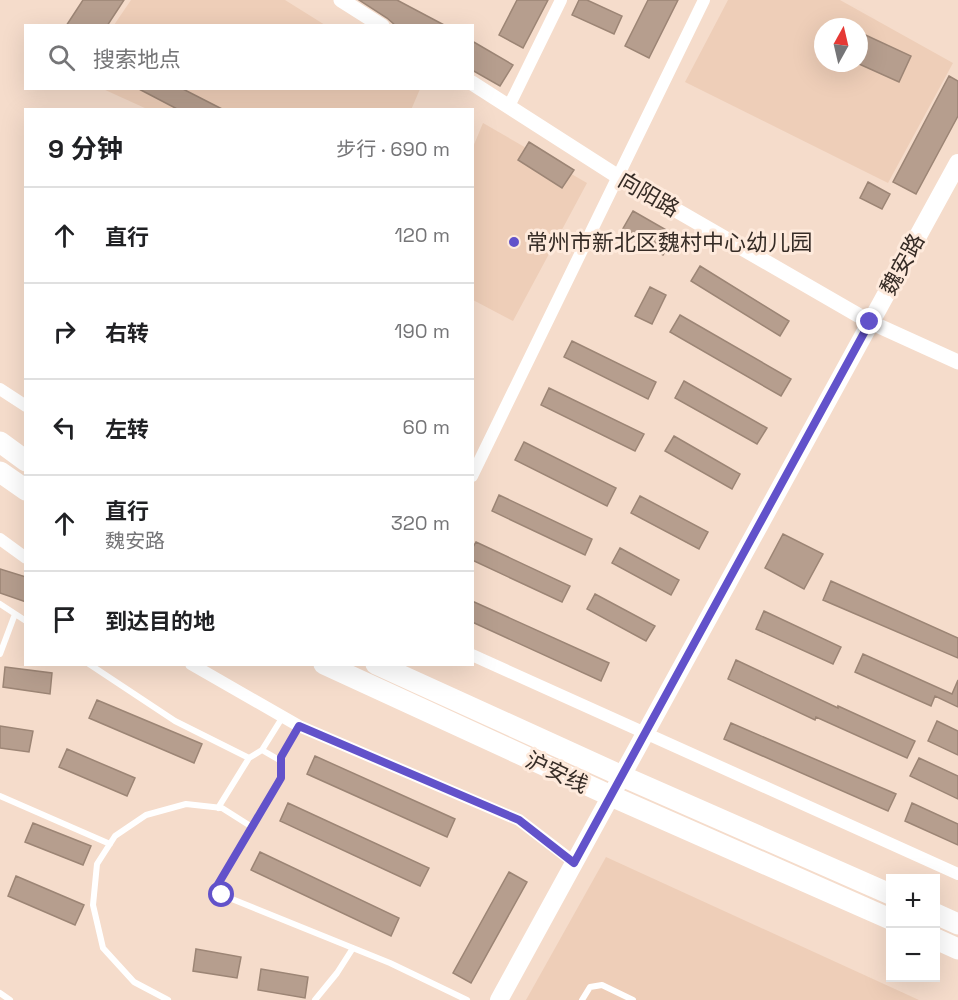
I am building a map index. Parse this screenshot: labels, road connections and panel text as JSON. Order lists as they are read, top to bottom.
{
  "streets": {
    "highway": ["沪安线"],
    "main road": ["魏安路"],
    "street": ["向阳路"]
  },
  "crossings": [
    ["向阳路", "魏安路"],
    ["魏安路", "沪安线"]
  ],
  "places": ["常州市新北区魏村中心幼儿园"],
  "north": "top",
  "page": {
    "search": "搜索地点",
    "heading": ["9 分钟", "步行 · 690 m"],
    "list": [
      ["直行", "120 m"],
      ["右转", "190 m"],
      ["左转", "60 m"],
      ["直行", "魏安路", "320 m"],
      "到达目的地"
    ],
    "map_buttons": ["+", "−"]
  }
}
